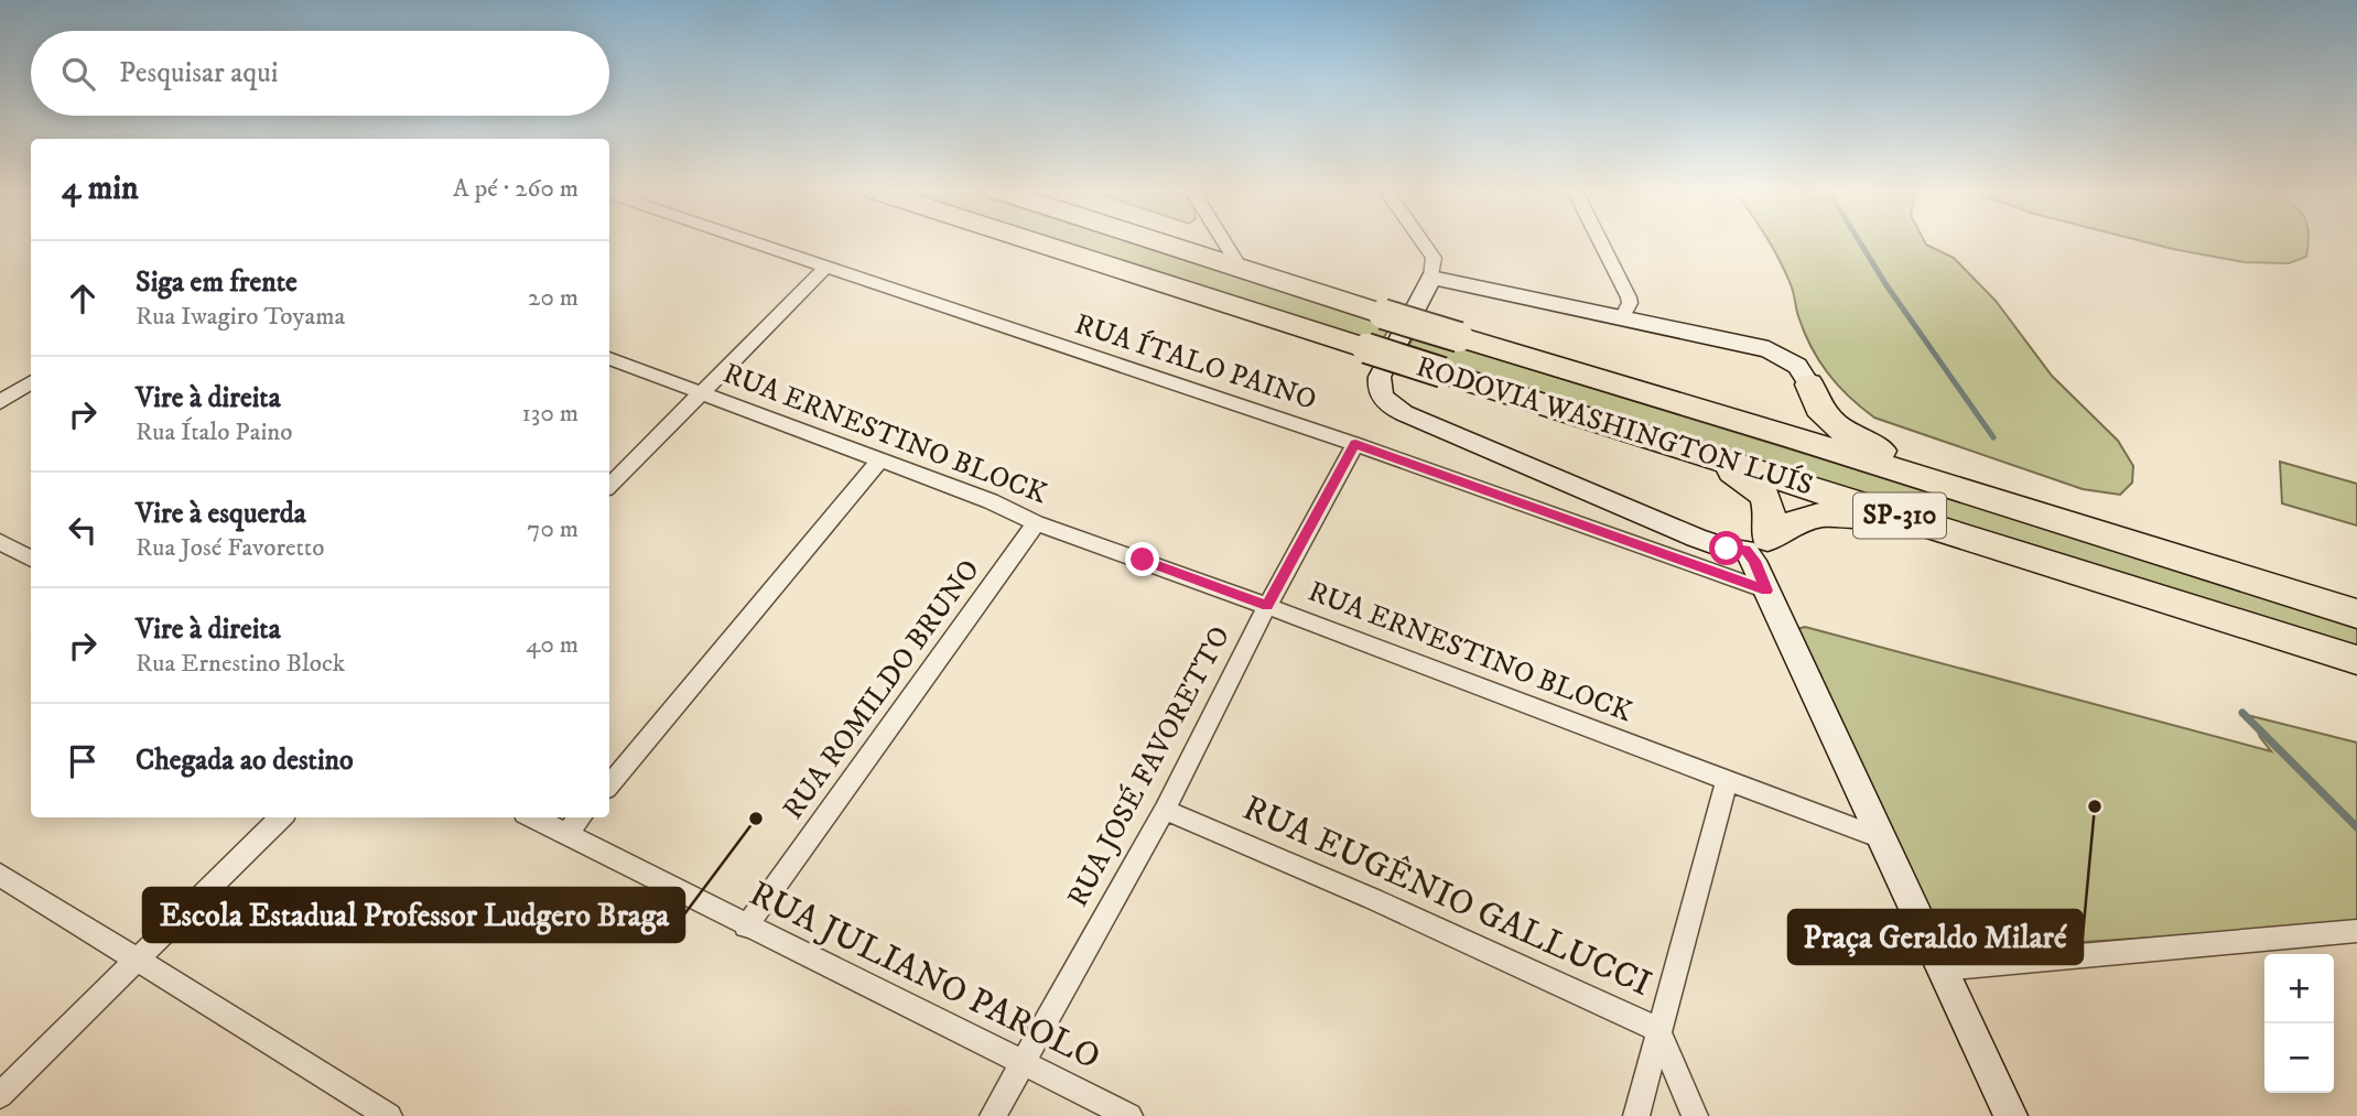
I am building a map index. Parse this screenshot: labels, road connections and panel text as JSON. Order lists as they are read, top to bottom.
{
  "streets": {
    "highway": ["RODOVIA WASHINGTON LUÍS", "SP-310"],
    "street": [
      "RUA ÍTALO PAINO",
      "RUA ERNESTINO BLOCK",
      "RUA ROMILDO BRUNO",
      "RUA JOSÉ FAVORETTO",
      "RUA EUGÊNIO GALLUCCI",
      "RUA JULIANO PAROLO"
    ]
  },
  "crossings": [
    ["RUA ÍTALO PAINO", "RUA JOSÉ FAVORETTO"],
    ["RUA ERNESTINO BLOCK", "RUA ROMILDO BRUNO"],
    ["RUA ERNESTINO BLOCK", "RUA JOSÉ FAVORETTO"],
    ["RUA ROMILDO BRUNO", "RUA JULIANO PAROLO"],
    ["RUA JOSÉ FAVORETTO", "RUA EUGÊNIO GALLUCCI"],
    ["RUA JOSÉ FAVORETTO", "RUA JULIANO PAROLO"]
  ],
  "places": ["Praça Geraldo Milaré", "Escola Estadual Professor Ludgero Braga"],
  "page": {
    "search": "Pesquisar aqui",
    "heading": ["4 min", "A pé · 260 m"],
    "list": [
      ["Siga em frente", "Rua Iwagiro Toyama", "20 m"],
      ["Vire à direita", "Rua Ítalo Paino", "130 m"],
      ["Vire à esquerda", "Rua José Favoretto", "70 m"],
      ["Vire à direita", "Rua Ernestino Block", "40 m"],
      "Chegada ao destino"
    ],
    "map_buttons": ["+", "−"]
  }
}
